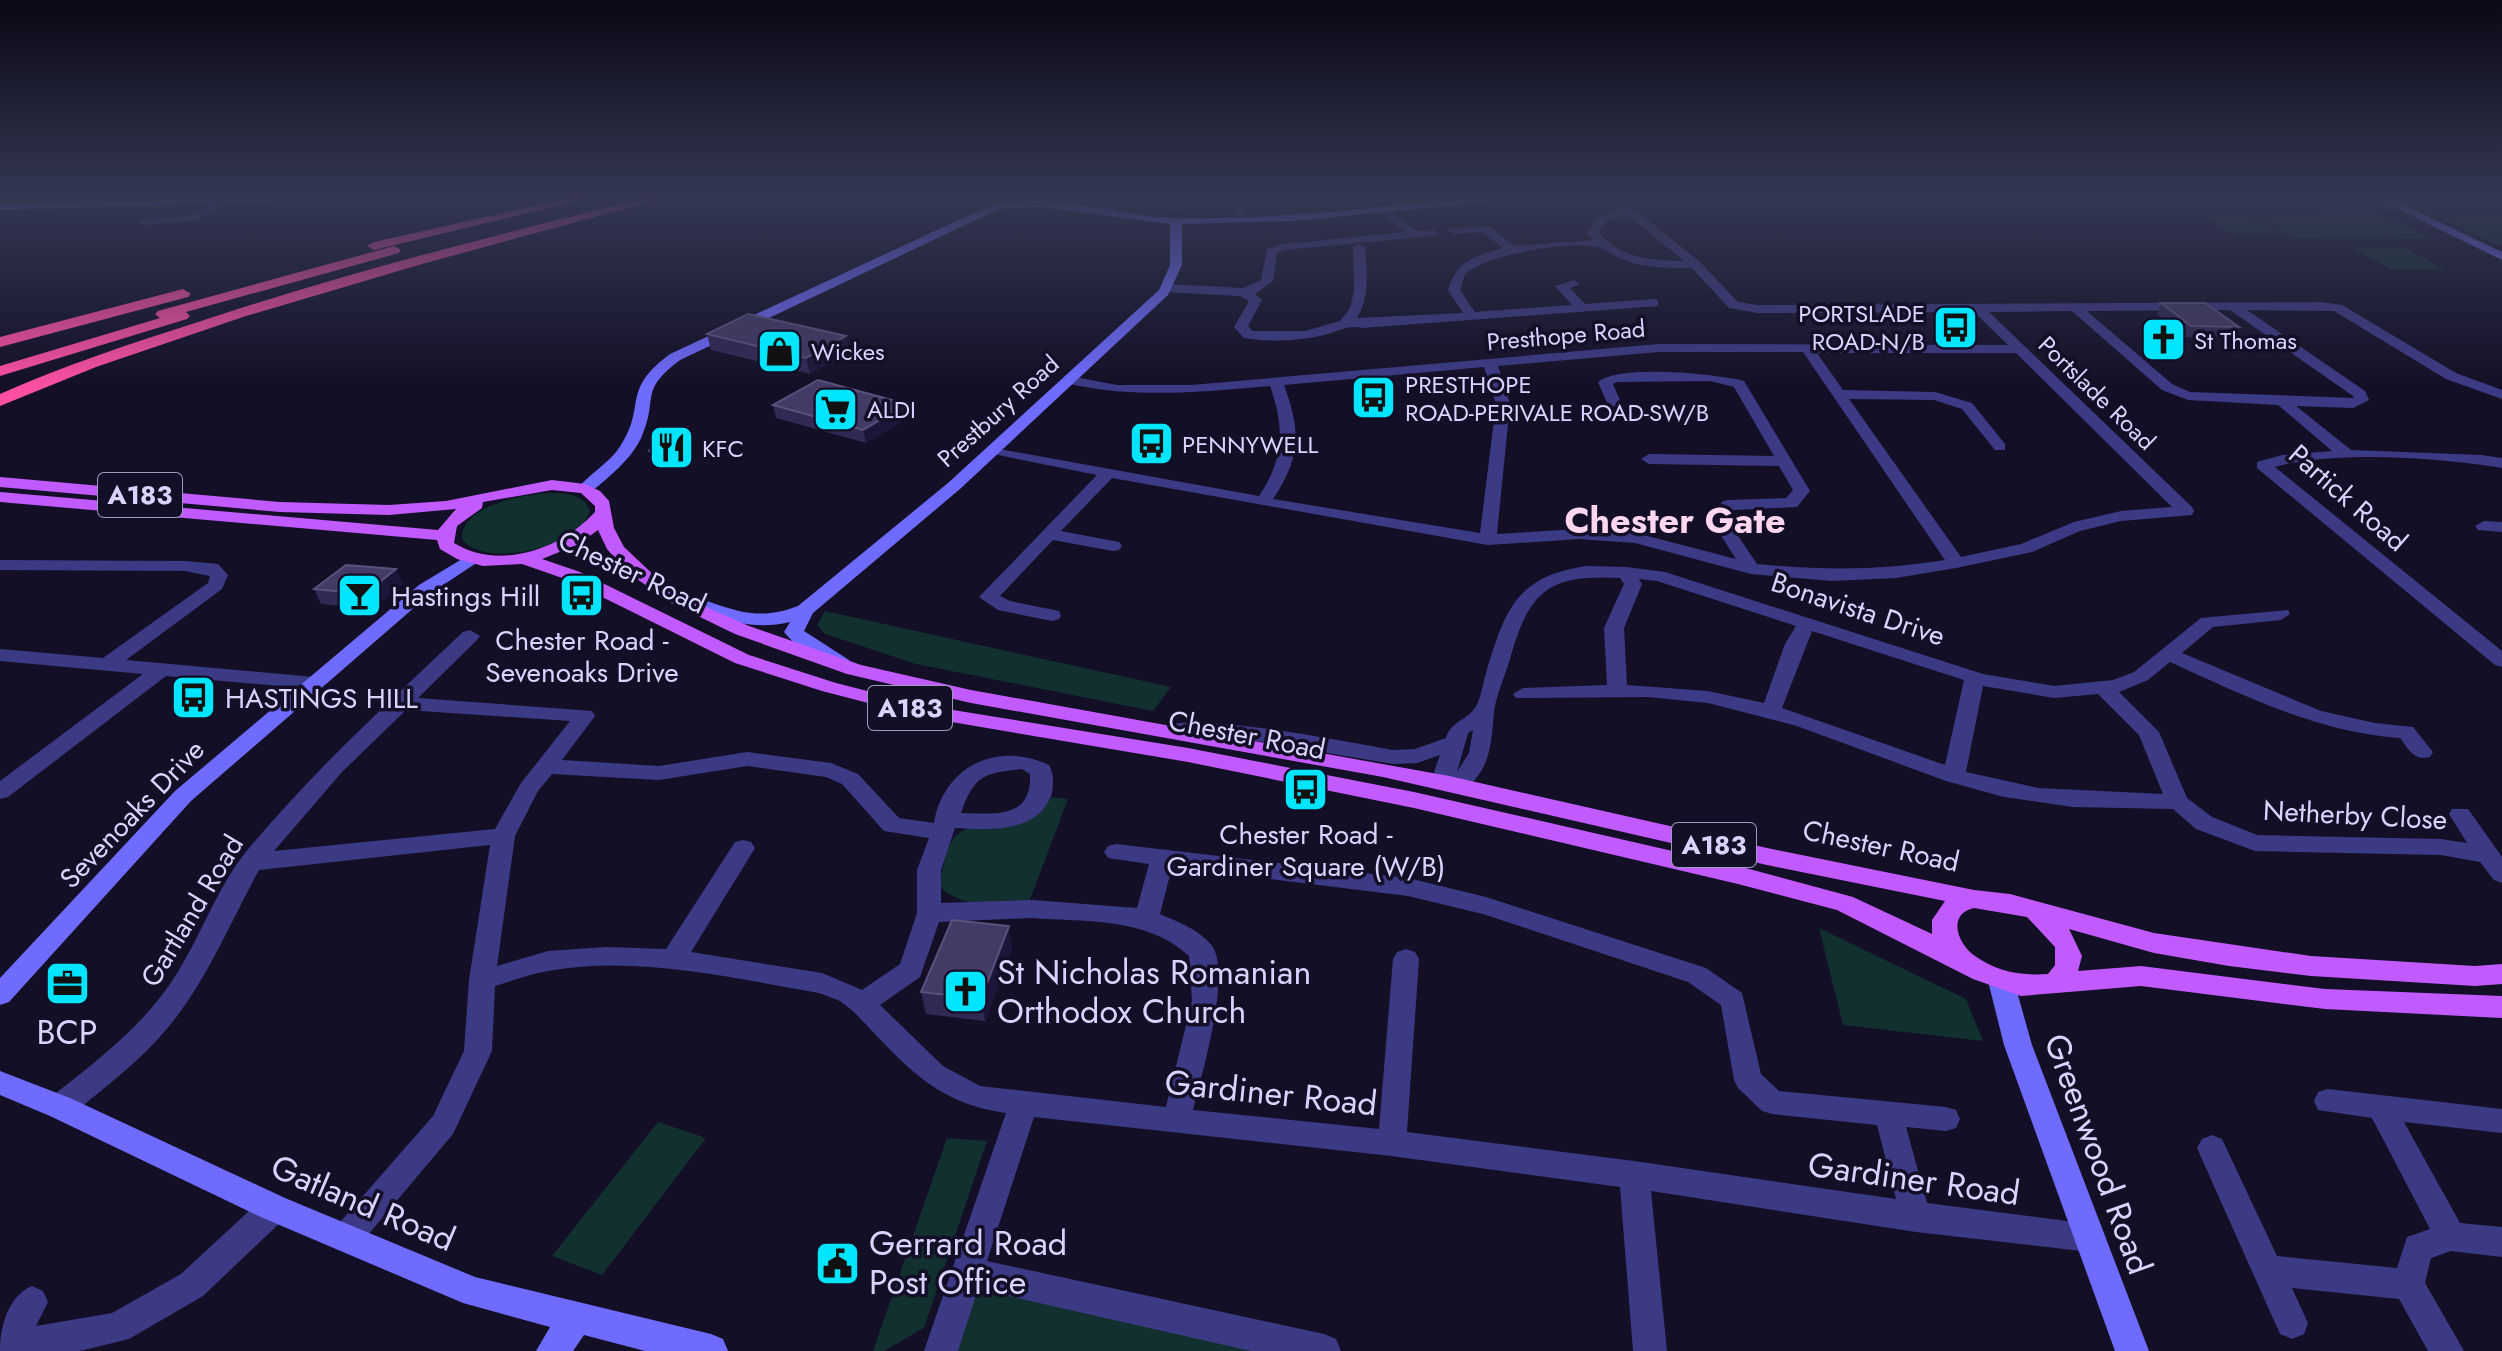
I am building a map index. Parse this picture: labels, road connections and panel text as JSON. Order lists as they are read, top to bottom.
{
  "streets": {
    "main road": ["A183", "Chester Road"],
    "street": [
      "Presthope Road",
      "Portslade Road",
      "Prestbury Road",
      "Partick Road",
      "Bonavista Drive",
      "Sevenoaks Drive",
      "Netherby Close",
      "Gartland Road",
      "Gardiner Road",
      "Greenwood Road",
      "Gatland Road"
    ]
  },
  "crossings": [
    ["Presthope Road", "Portslade Road"],
    ["Presthope Road", "Prestbury Road"],
    ["Prestbury Road", "Chester Road"],
    ["A183", "Chester Road"],
    ["A183", "Sevenoaks Drive"],
    ["Chester Road", "Bonavista Drive"],
    ["Chester Road", "Sevenoaks Drive"],
    ["Chester Road", "Greenwood Road"],
    ["Gartland Road", "Gatland Road"],
    ["Gardiner Road", "Greenwood Road"]
  ],
  "districts": ["Chester Gate"],
  "places": {
    "bus stop": [
      "PORTSLADE ROAD-N/B",
      "PRESTHOPE ROAD-PERIVALE ROAD-SW/B",
      "PENNYWELL",
      "Chester Road - Sevenoaks Drive",
      "HASTINGS HILL",
      "Chester Road - Gardiner Square (W/B)"
    ],
    "church": ["St Thomas", "St Nicholas Romanian Orthodox Church"],
    "shop": ["Wickes"],
    "supermarket": ["ALDI"],
    "restaurant": ["KFC"],
    "bar": ["Hastings Hill"],
    "office": ["BCP"],
    "public building": ["Gerrard Road Post Office"]
  }
}
